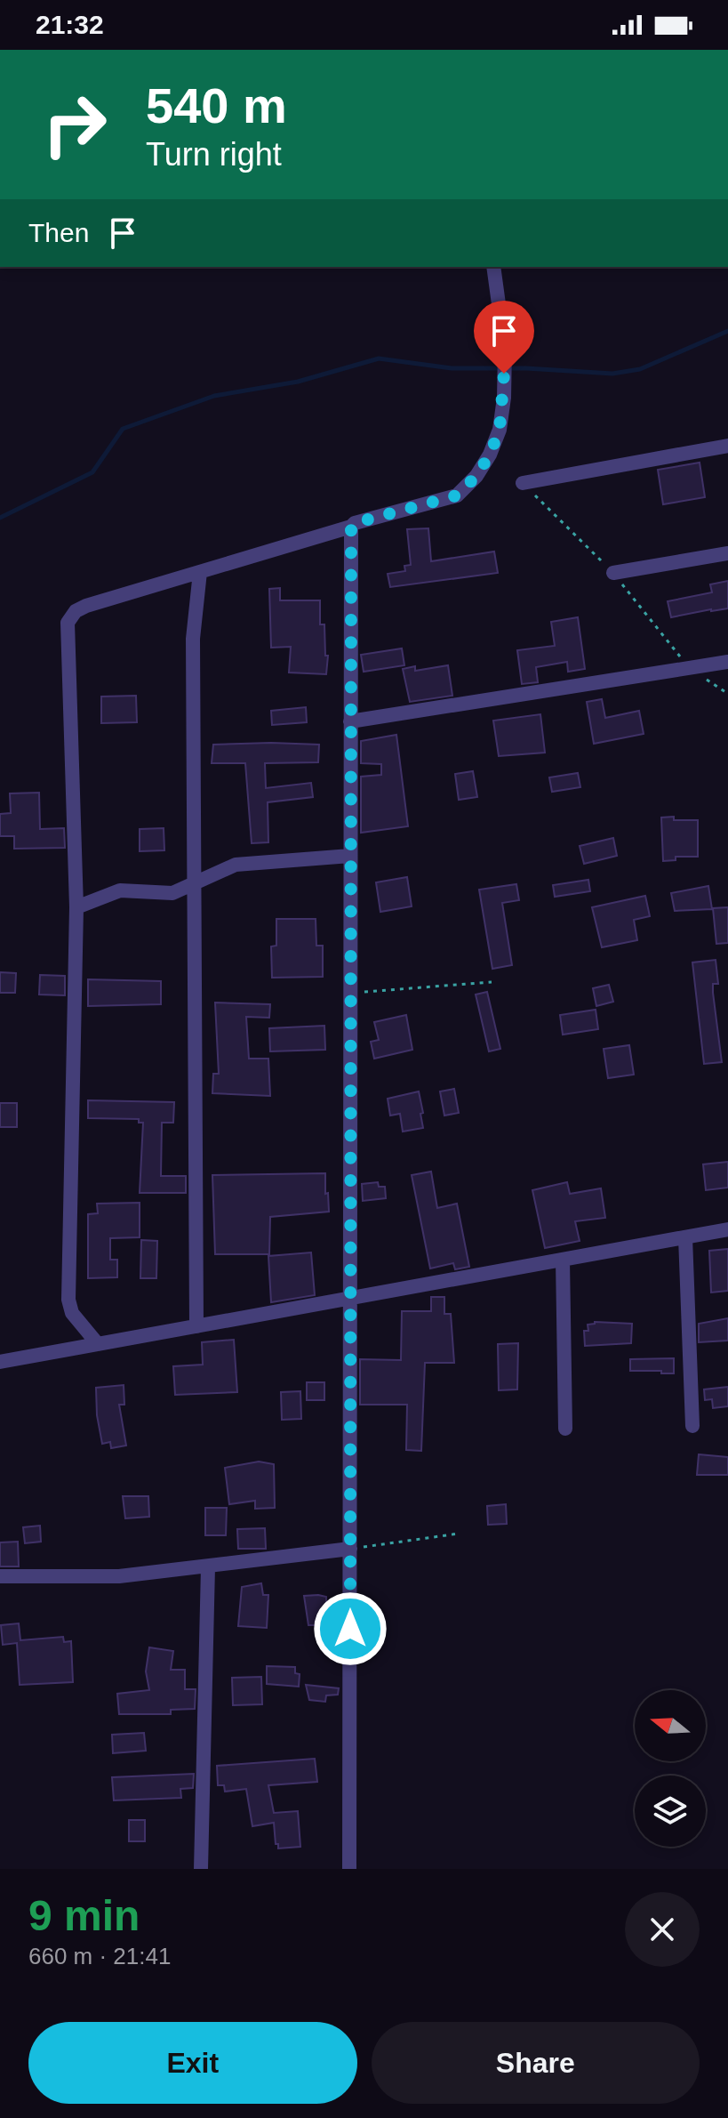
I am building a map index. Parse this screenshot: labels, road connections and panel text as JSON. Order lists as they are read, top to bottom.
{
  "north": "left",
  "page": {
    "status": "21:32",
    "turn": ["540 m", "Turn right"],
    "then": "Then",
    "heading": ["9 min", "660 m · 21:41"],
    "buttons": ["Exit", "Share"]
  }
}
